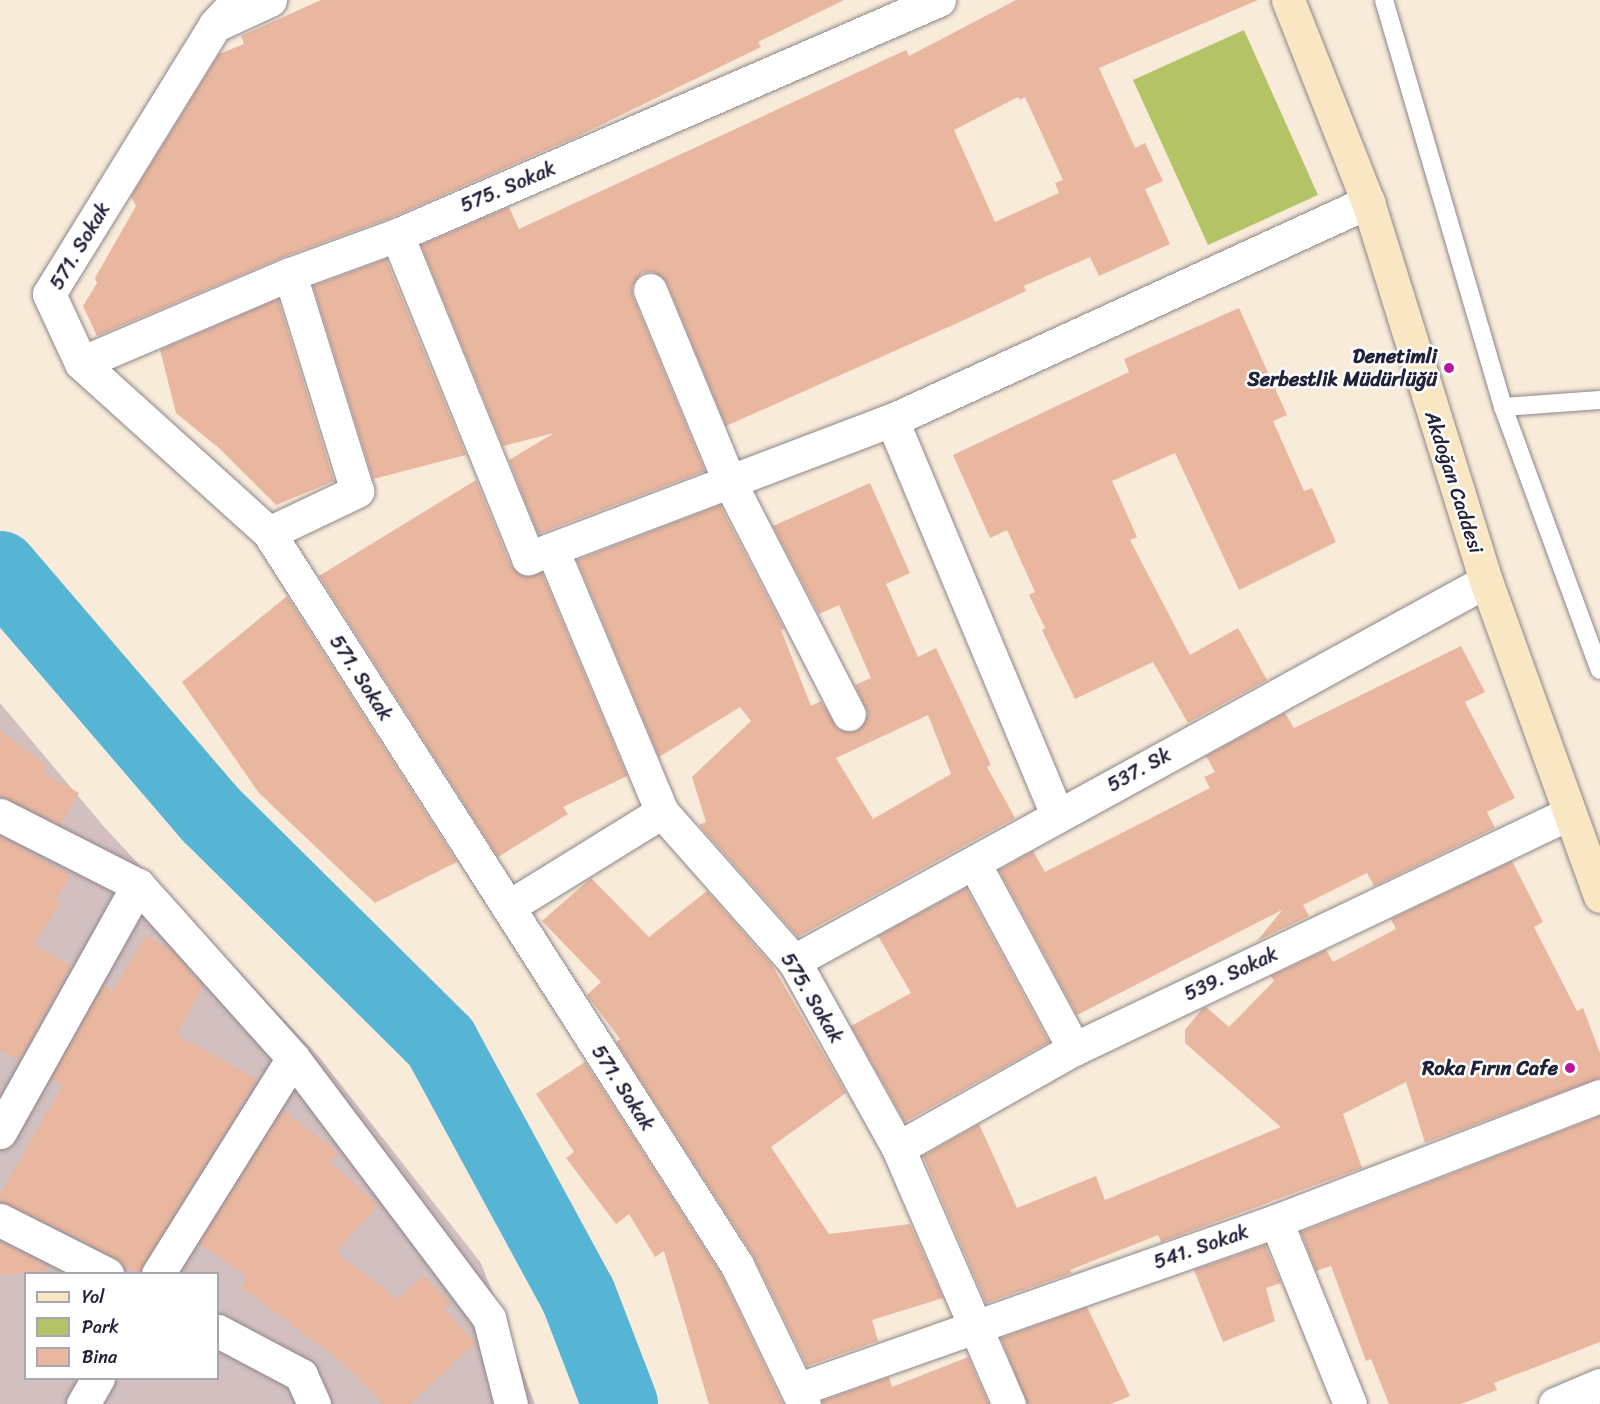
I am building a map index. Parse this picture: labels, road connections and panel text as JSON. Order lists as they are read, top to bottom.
{
  "streets": {
    "main road": ["Akdoğan Caddesi"],
    "street": [
      "575. Sokak",
      "571. Sokak",
      "537. Sk",
      "539. Sokak",
      "541. Sokak"
    ]
  },
  "crossings": [
    ["575. Sokak", "537. Sk"],
    ["575. Sokak", "539. Sokak"],
    ["575. Sokak", "541. Sokak"],
    ["571. Sokak", "541. Sokak"],
    ["Akdoğan Caddesi", "537. Sk"],
    ["Akdoğan Caddesi", "539. Sokak"]
  ],
  "places": ["Denetimli Serbestlik Müdürlüğü", "Roka Fırın Cafe"],
  "legend": ["Yol", "Park", "Bina"]
}
